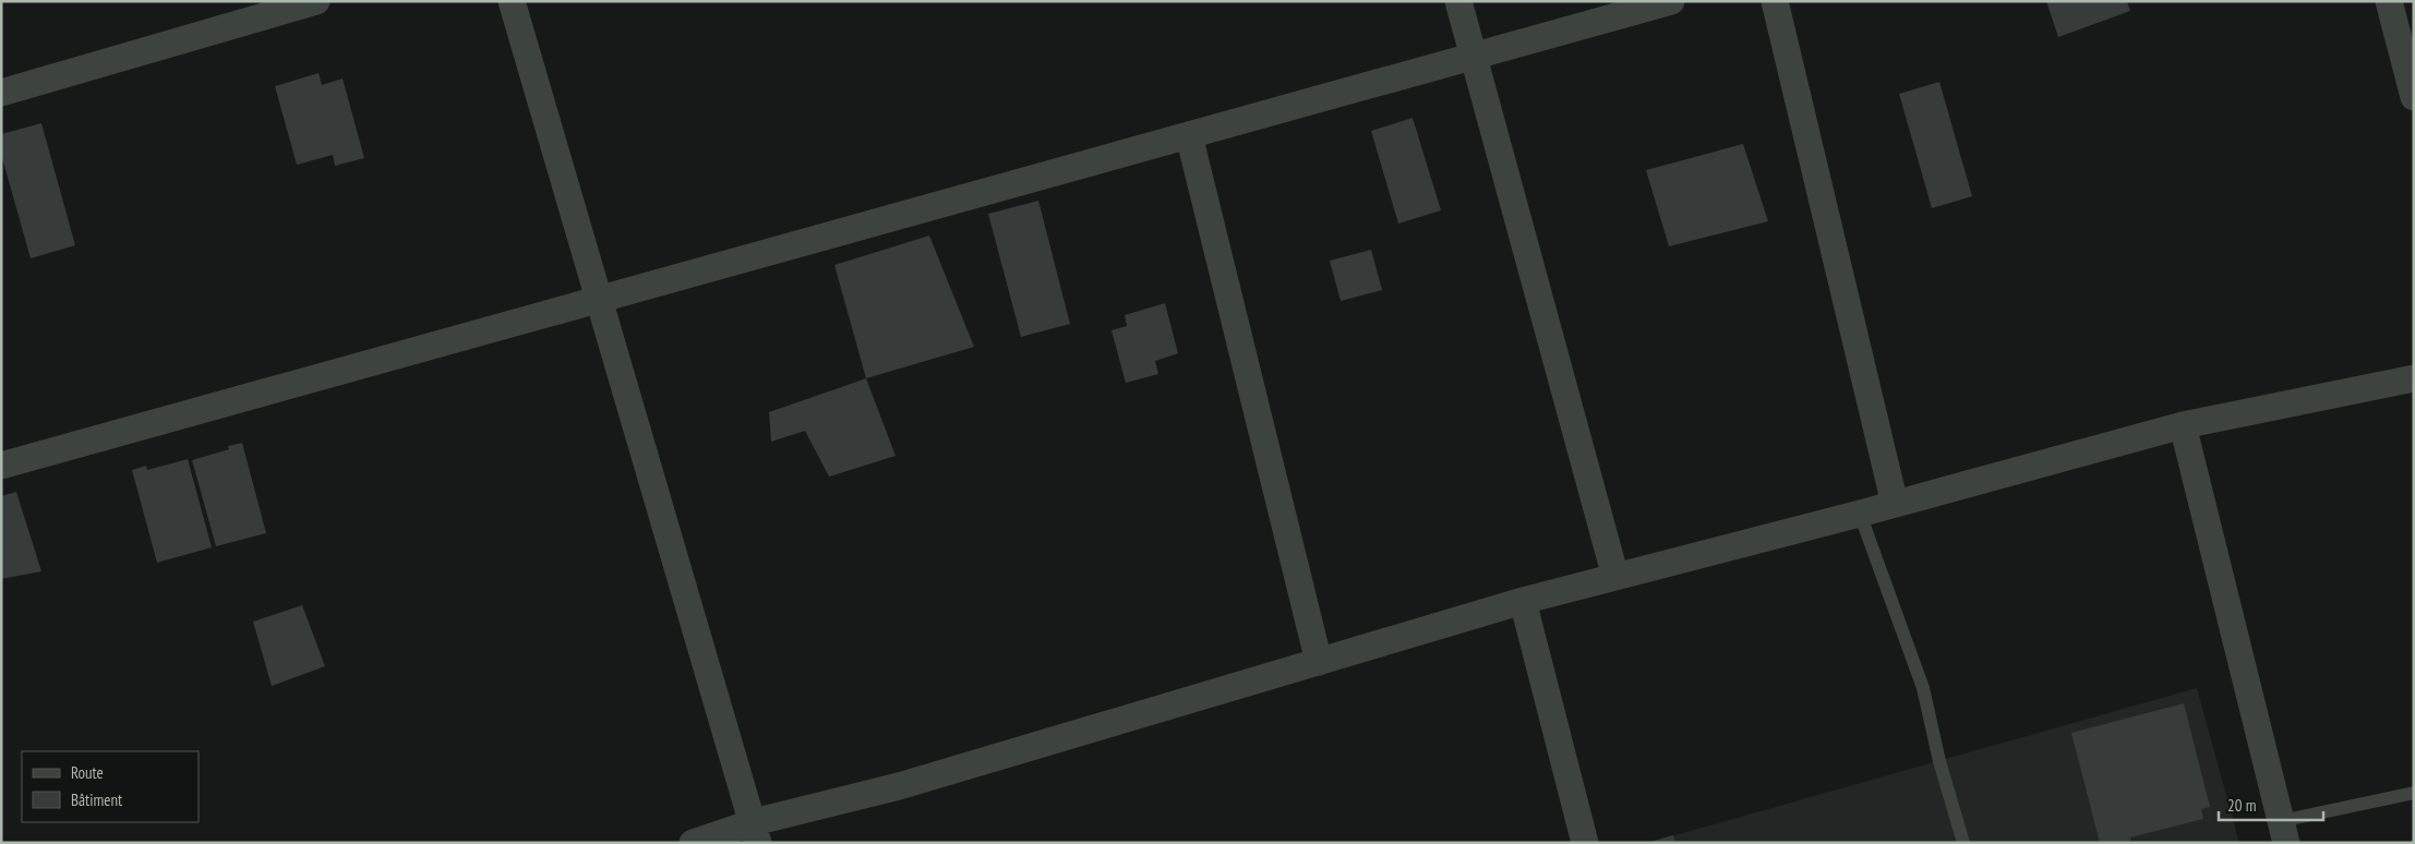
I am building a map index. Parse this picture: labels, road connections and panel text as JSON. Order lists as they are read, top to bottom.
{
  "legend": ["Route", "Bâtiment"],
  "scale_bar": "20 m"
}
